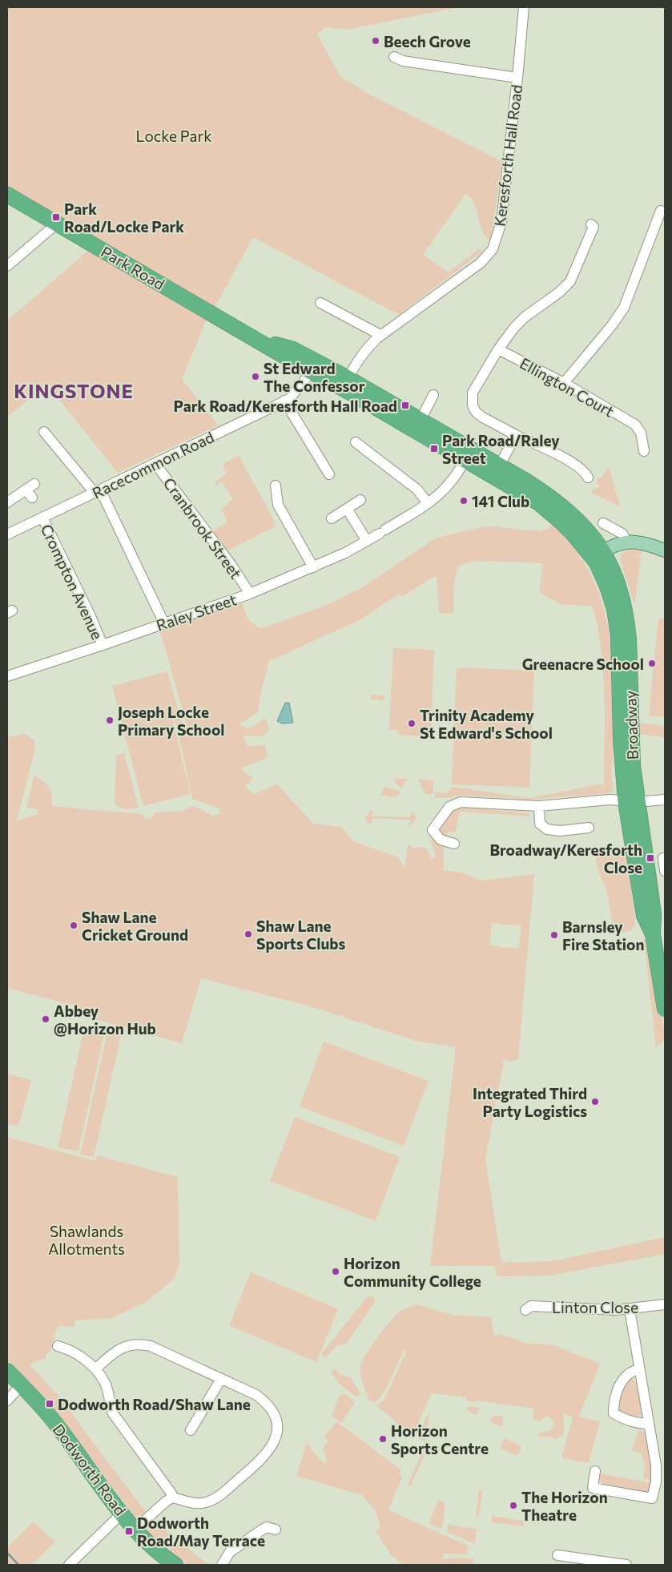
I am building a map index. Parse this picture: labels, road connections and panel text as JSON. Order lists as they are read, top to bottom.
{
  "streets": {
    "highway": ["Park Road", "Broadway", "Dodworth Road"],
    "street": [
      "Keresforth Hall Road",
      "Ellington Court",
      "Racecommon Road",
      "Cranbrook Street",
      "Crompton Avenue",
      "Raley Street",
      "Linton Close"
    ]
  },
  "crossings": [
    ["Keresforth Hall Road", "Park Road"],
    ["Park Road", "Racecommon Road"],
    ["Racecommon Road", "Cranbrook Street"],
    ["Racecommon Road", "Crompton Avenue"],
    ["Cranbrook Street", "Raley Street"],
    ["Crompton Avenue", "Raley Street"],
    ["Raley Street", "Broadway"]
  ],
  "districts": ["KINGSTONE"],
  "parks": ["Locke Park", "Shawlands Allotments"],
  "places": {
    "other": [
      "Beech Grove",
      "St Edward The Confessor",
      "141 Club",
      "Greenacre School",
      "Joseph Locke Primary School",
      "Trinity Academy St Edward's School",
      "Shaw Lane Cricket Ground",
      "Shaw Lane Sports Clubs",
      "Barnsley Fire Station",
      "Abbey @Horizon Hub",
      "Integrated Third Party Logistics",
      "Horizon Community College",
      "Horizon Sports Centre",
      "The Horizon Theatre"
    ],
    "transit": [
      "Park Road/Locke Park",
      "Park Road/Keresforth Hall Road",
      "Park Road/Raley Street",
      "Broadway/Keresforth Close",
      "Dodworth Road/Shaw Lane",
      "Dodworth Road/May Terrace"
    ]
  }
}
